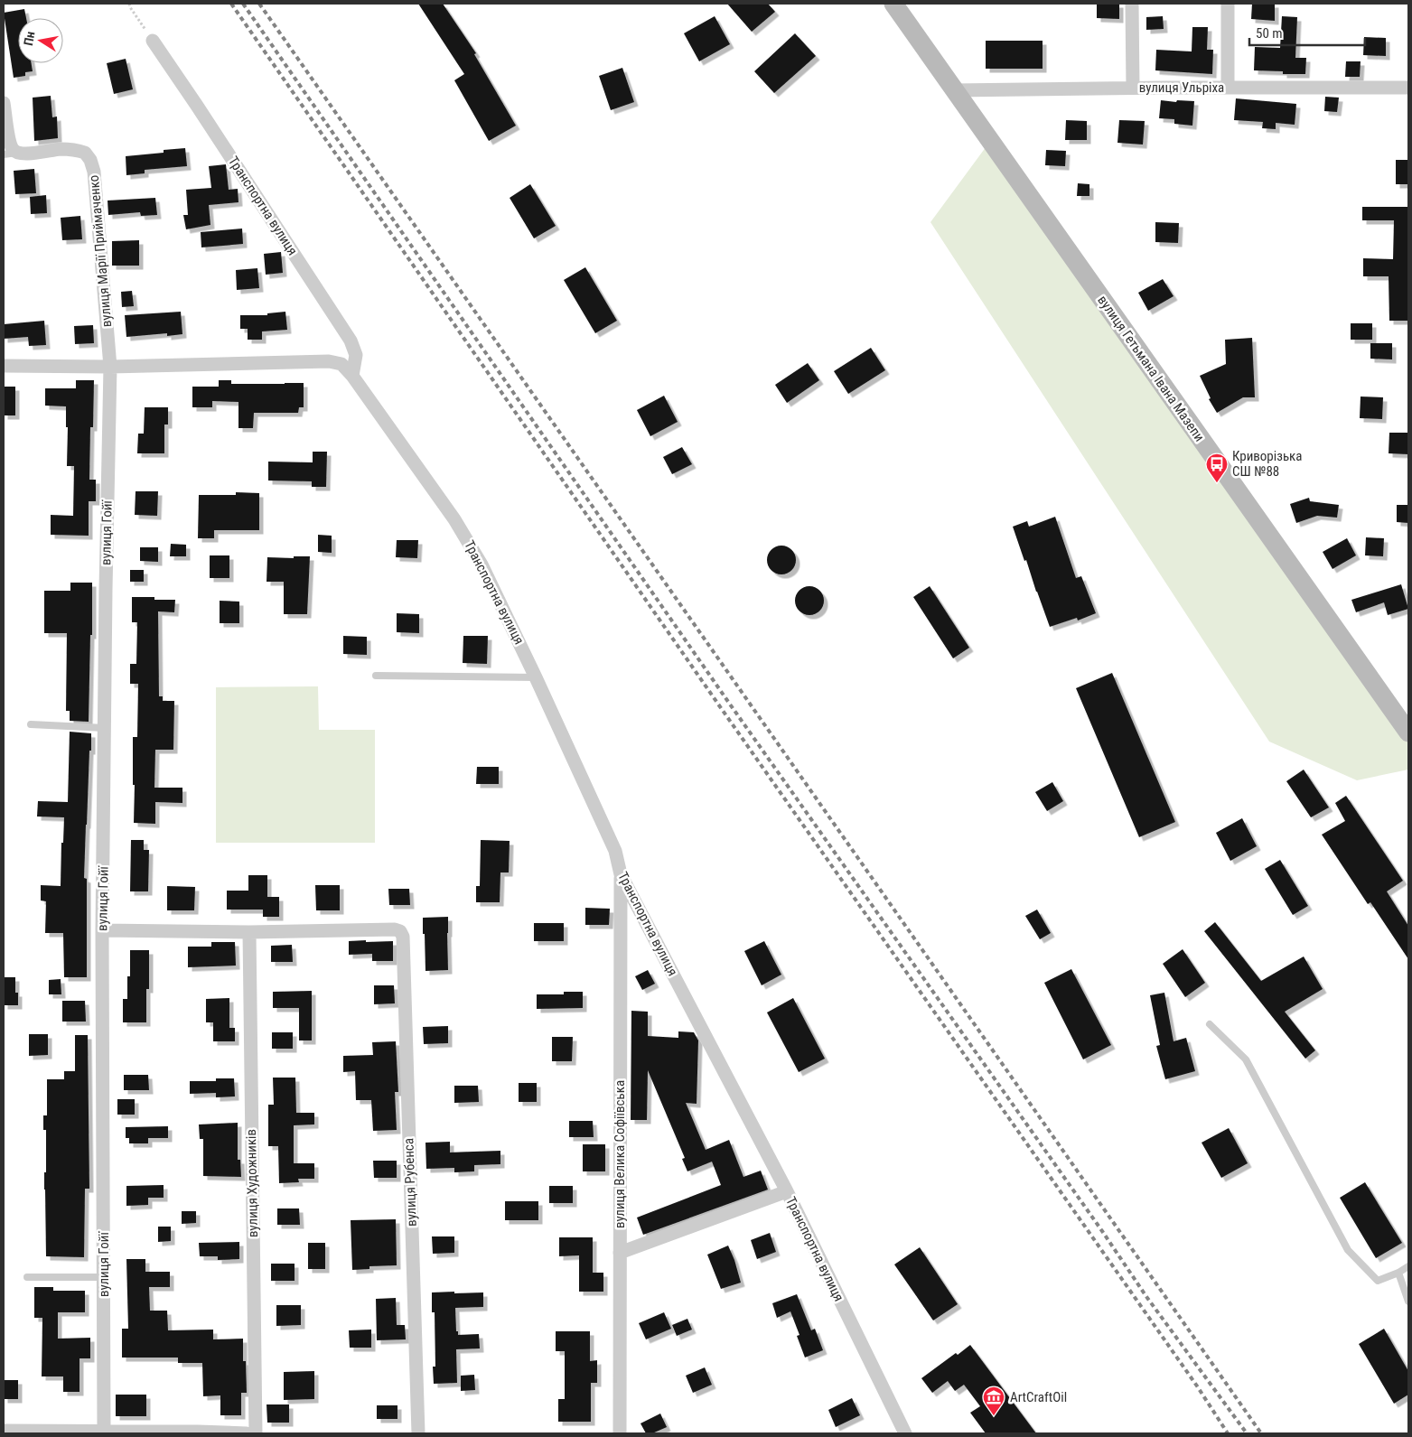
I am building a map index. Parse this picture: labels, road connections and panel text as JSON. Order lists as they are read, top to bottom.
{
  "streets": {
    "main road": ["вулиця Гетьмана Івана Мазепи"],
    "street": [
      "вулиця Ульріха",
      "Транспортна вулиця",
      "вулиця Марії Приймаченко",
      "вулиця Гойї",
      "вулиця Велика Софіївська",
      "вулиця Рубенса",
      "вулиця Художників"
    ]
  },
  "crossings": [
    ["вулиця Ульріха", "вулиця Гетьмана Івана Мазепи"],
    ["Транспортна вулиця", "вулиця Марії Приймаченко"],
    ["Транспортна вулиця", "вулиця Гойї"],
    ["Транспортна вулиця", "вулиця Велика Софіївська"],
    ["вулиця Марії Приймаченко", "вулиця Гойї"],
    ["вулиця Рубенса", "вулиця Художників"]
  ],
  "places": {
    "bus stop": ["Криворізька СШ №88"],
    "museum": ["ArtCraftOil"]
  },
  "scale_bar": "50 m",
  "north": "left"
}
